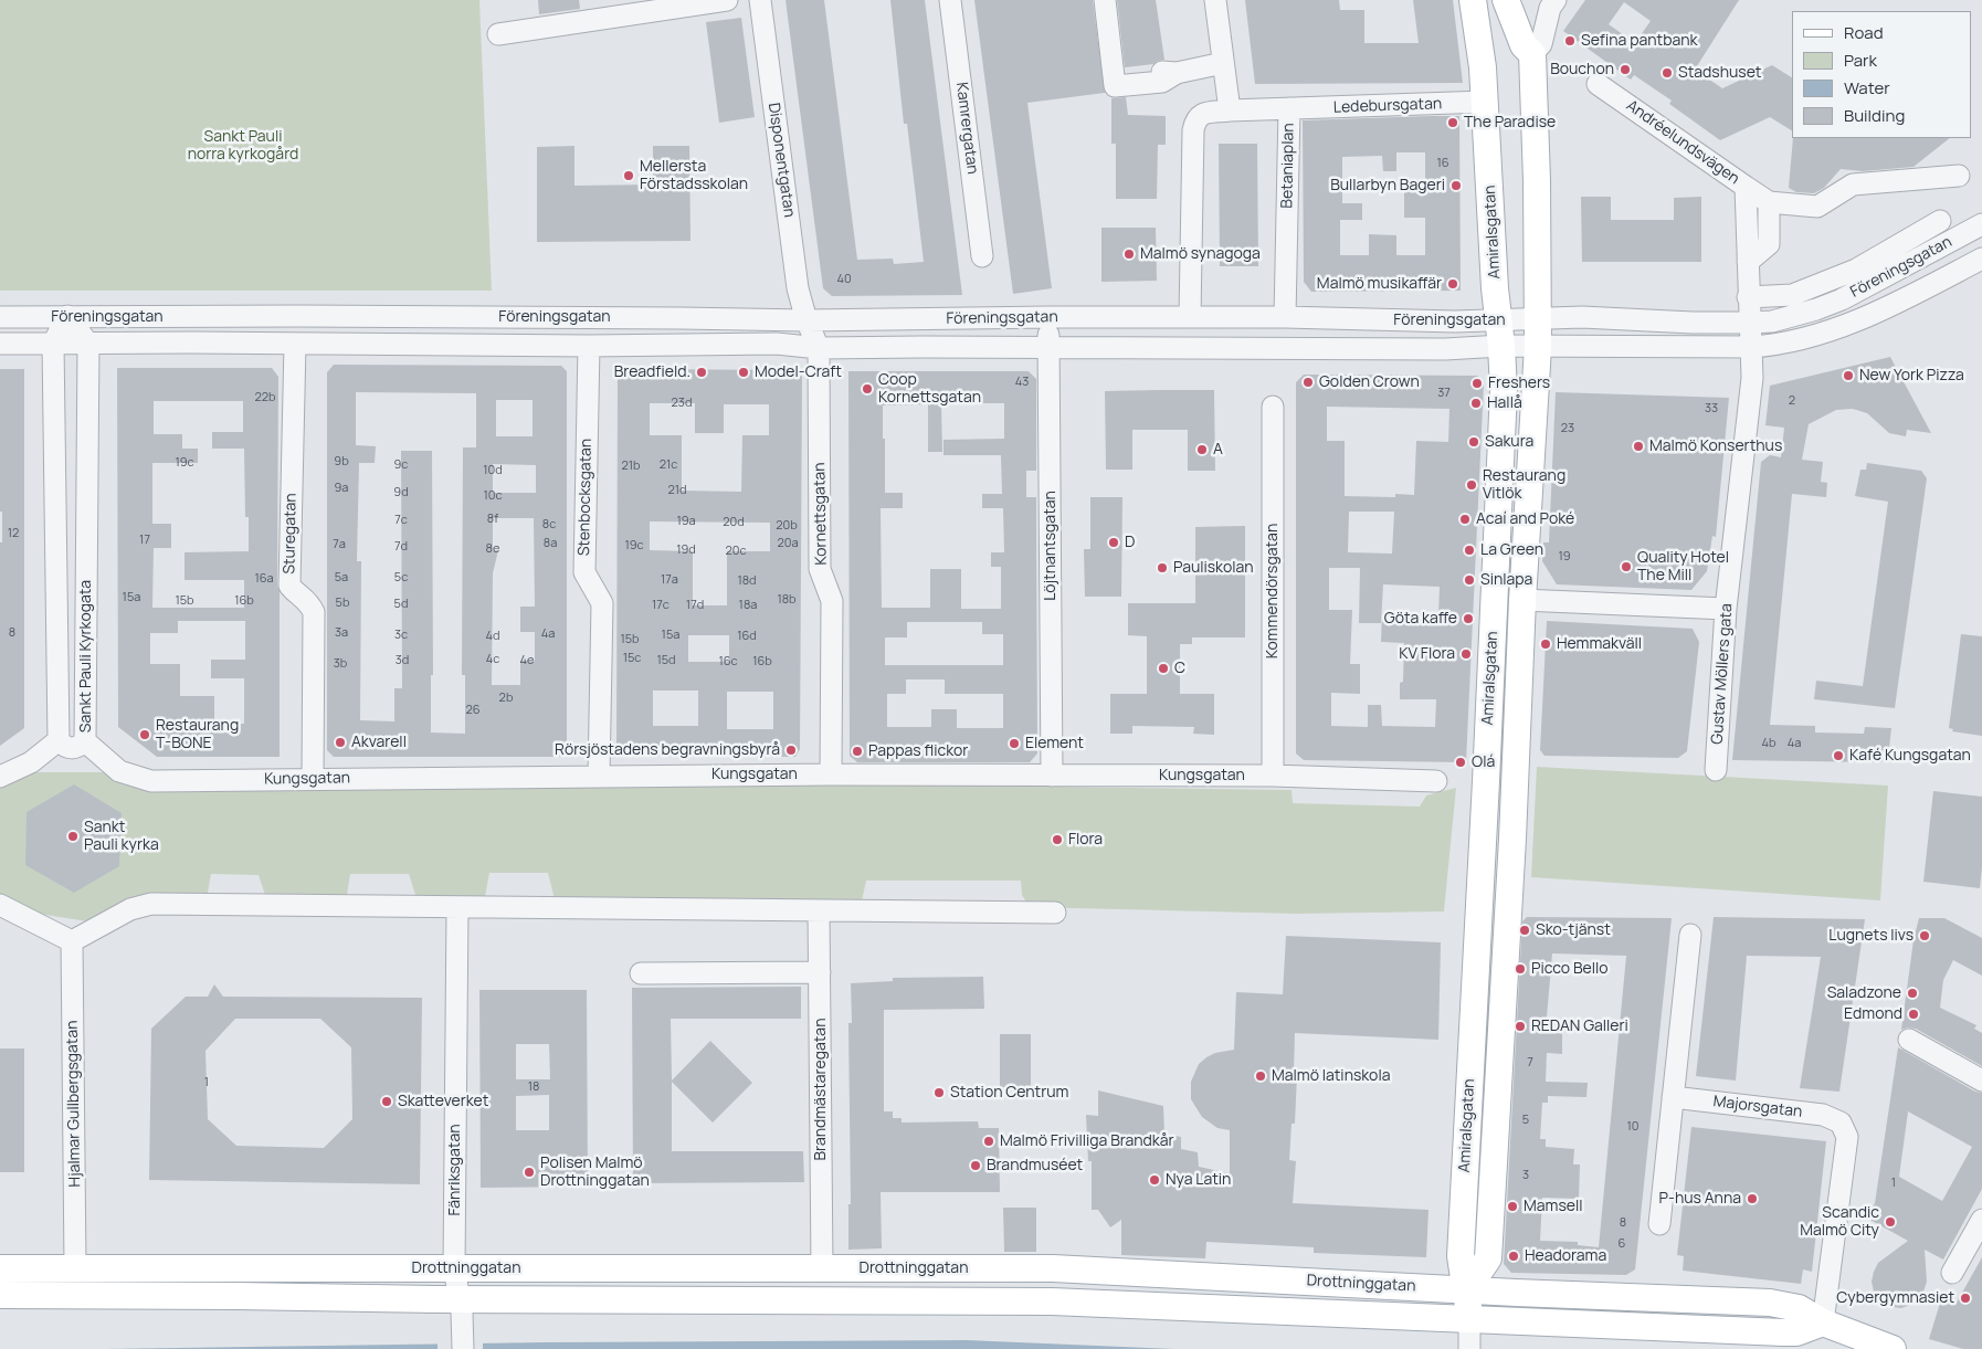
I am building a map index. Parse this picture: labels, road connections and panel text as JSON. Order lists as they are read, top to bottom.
{
  "streets": {
    "main road": ["Amiralsgatan", "Drottninggatan"],
    "street": [
      "Ledebursgatan",
      "Kamrergatan",
      "Andréelundsvägen",
      "Disponentgatan",
      "Betaniaplan",
      "Föreningsgatan",
      "Stenbocksgatan",
      "Kornettsgatan",
      "Sturegatan",
      "Löjtnantsgatan",
      "Kommendörsgatan",
      "Sankt Pauli Kyrkogata",
      "Gustav Möllers gata",
      "Kungsgatan",
      "Brandmästaregatan",
      "Hjalmar Gullbergsgatan",
      "Majorsgatan",
      "Fänriksgatan"
    ]
  },
  "crossings": [
    ["Ledebursgatan", "Betaniaplan"],
    ["Ledebursgatan", "Amiralsgatan"],
    ["Andréelundsvägen", "Föreningsgatan"],
    ["Andréelundsvägen", "Gustav Möllers gata"],
    ["Disponentgatan", "Föreningsgatan"],
    ["Disponentgatan", "Kornettsgatan"],
    ["Betaniaplan", "Föreningsgatan"],
    ["Amiralsgatan", "Föreningsgatan"],
    ["Amiralsgatan", "Drottninggatan"],
    ["Föreningsgatan", "Stenbocksgatan"],
    ["Föreningsgatan", "Kornettsgatan"],
    ["Föreningsgatan", "Sturegatan"],
    ["Föreningsgatan", "Löjtnantsgatan"],
    ["Föreningsgatan", "Sankt Pauli Kyrkogata"],
    ["Föreningsgatan", "Gustav Möllers gata"],
    ["Stenbocksgatan", "Kungsgatan"],
    ["Kornettsgatan", "Kungsgatan"],
    ["Sturegatan", "Kungsgatan"],
    ["Löjtnantsgatan", "Kungsgatan"],
    ["Kommendörsgatan", "Kungsgatan"],
    ["Sankt Pauli Kyrkogata", "Kungsgatan"],
    ["Brandmästaregatan", "Drottninggatan"],
    ["Hjalmar Gullbergsgatan", "Drottninggatan"],
    ["Majorsgatan", "Drottninggatan"],
    ["Fänriksgatan", "Drottninggatan"]
  ],
  "parks": ["Sankt Pauli norra kyrkogård"],
  "places": [
    "Sefina pantbank",
    "Bouchon",
    "Stadshuset",
    "The Paradise",
    "Mellersta Förstadsskolan",
    "Bullarbyn Bageri",
    "Malmö synagoga",
    "Malmö musikaffär",
    "Breadfield.",
    "Model-Craft",
    "New York Pizza",
    "Golden Crown",
    "Freshers",
    "Coop Kornettsgatan",
    "Hallå",
    "Sakura",
    "Malmö Konserthus",
    "A",
    "Restaurang Vitlök",
    "Acaí and Poké",
    "D",
    "La Green",
    "Quality Hotel The Mill",
    "Pauliskolan",
    "Sinlapa",
    "Göta kaffe",
    "Hemmakväll",
    "KV Flora",
    "C",
    "Restaurang T-BONE",
    "Akvarell",
    "Element",
    "Rörsjöstadens begravningsbyrå",
    "Pappas flickor",
    "Kafé Kungsgatan",
    "Olá",
    "Sankt Pauli kyrka",
    "Flora",
    "Sko-tjänst",
    "Lugnets livs",
    "Picco Bello",
    "Saladzone",
    "Edmond",
    "REDAN Galleri",
    "Malmö latinskola",
    "Station Centrum",
    "Skatteverket",
    "Malmö Frivilliga Brandkår",
    "Brandmuséet",
    "Polisen Malmö Drottninggatan",
    "Nya Latin",
    "P-hus Anna",
    "Mamsell",
    "Scandic Malmö City",
    "Headorama",
    "Cybergymnasiet"
  ],
  "house_numbers": [
    "16",
    "40",
    "43",
    "37",
    "22b",
    "2",
    "23d",
    "33",
    "23",
    "9b",
    "19c",
    "9c",
    "21c",
    "21b",
    "10d",
    "9a",
    "21d",
    "9d",
    "10c",
    "8f",
    "7c",
    "19a",
    "20d",
    "8c",
    "20b",
    "12",
    "17",
    "8a",
    "20a",
    "7a",
    "19c",
    "7d",
    "8e",
    "19d",
    "20c",
    "19",
    "5a",
    "5c",
    "16a",
    "17a",
    "18d",
    "15a",
    "18b",
    "15b",
    "16b",
    "5b",
    "5d",
    "17c",
    "17d",
    "18a",
    "8",
    "3a",
    "4a",
    "3c",
    "15a",
    "4d",
    "16d",
    "15b",
    "15c",
    "4c",
    "3d",
    "4e",
    "15d",
    "16c",
    "16b",
    "3b",
    "2b",
    "26",
    "4b",
    "4a",
    "7",
    "1",
    "18",
    "5",
    "10",
    "3",
    "1",
    "8",
    "6"
  ],
  "legend": [
    "Road",
    "Park",
    "Water",
    "Building"
  ]
}
